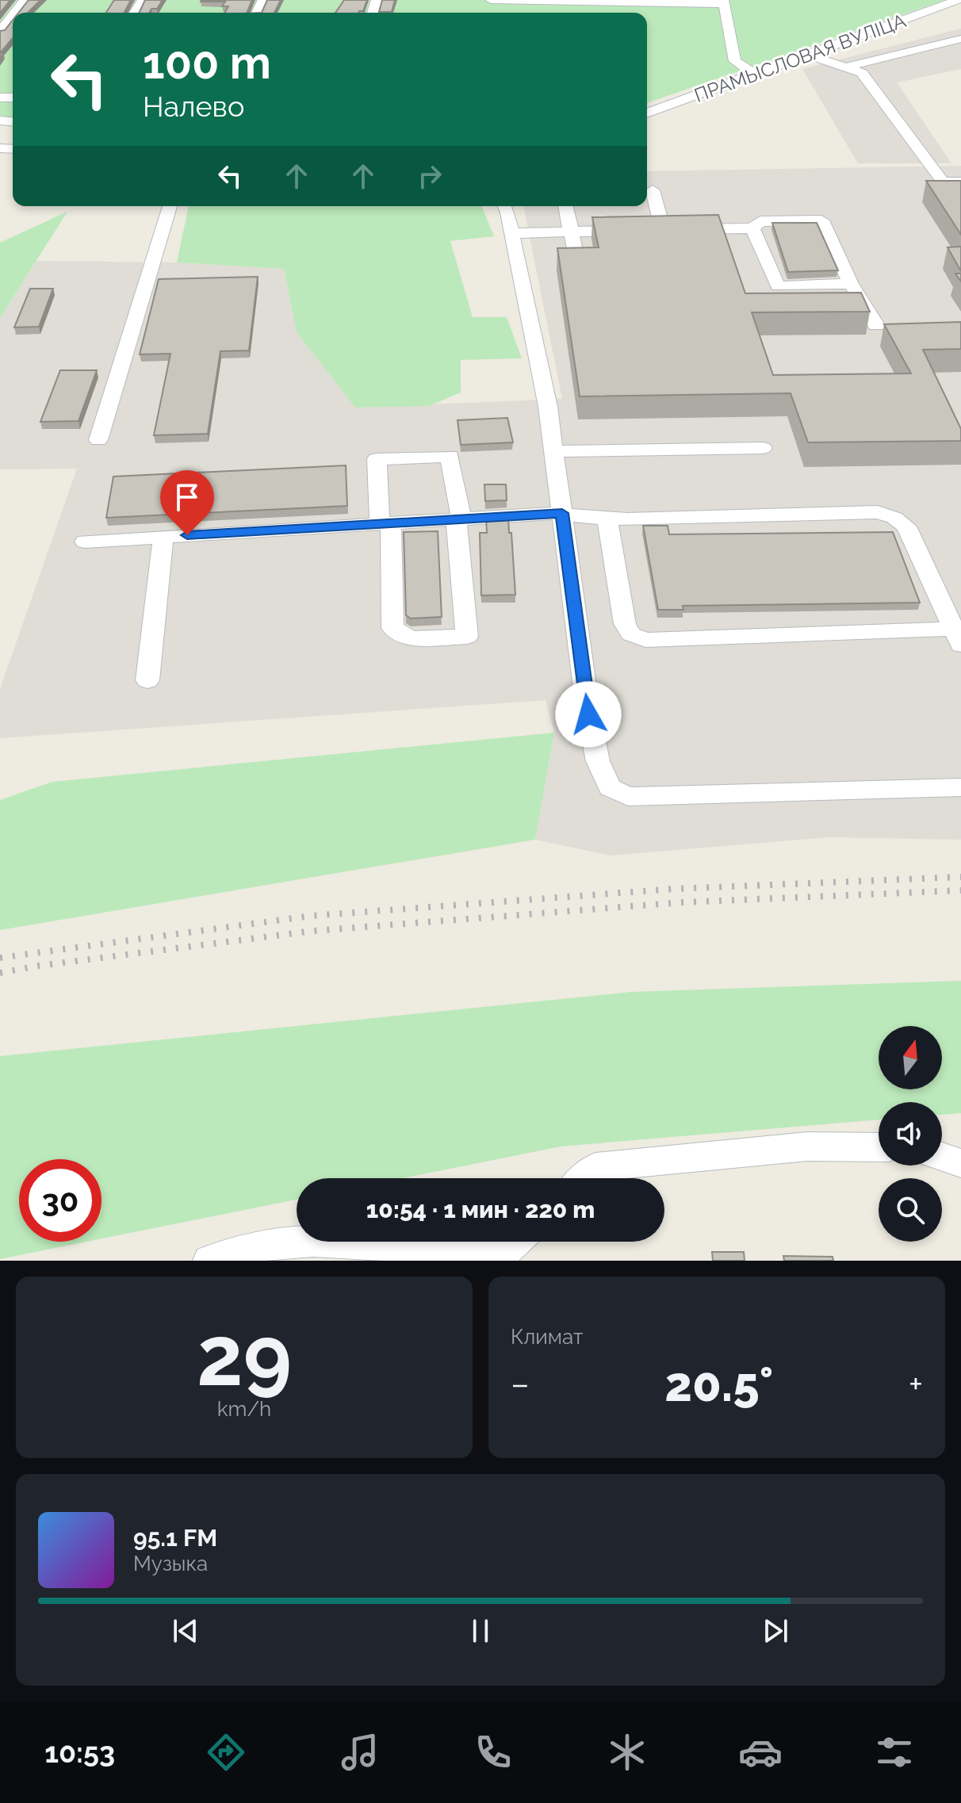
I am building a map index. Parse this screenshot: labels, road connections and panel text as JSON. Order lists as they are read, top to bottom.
{
  "streets": {
    "street": ["ПРАМЫСЛОВАЯ ВУЛІЦА"]
  },
  "north": "top",
  "page": {
    "turn": ["100 m", "Налево"],
    "limit": "30",
    "trip": "10:54 · 1 мин · 220 m",
    "tile": [
      ["29", "km/h"],
      "Климат"
    ],
    "heat": ["−", "20.5°", "+"],
    "song": ["95.1 FM", "Музыка"],
    "tabs": "10:53"
  }
}
